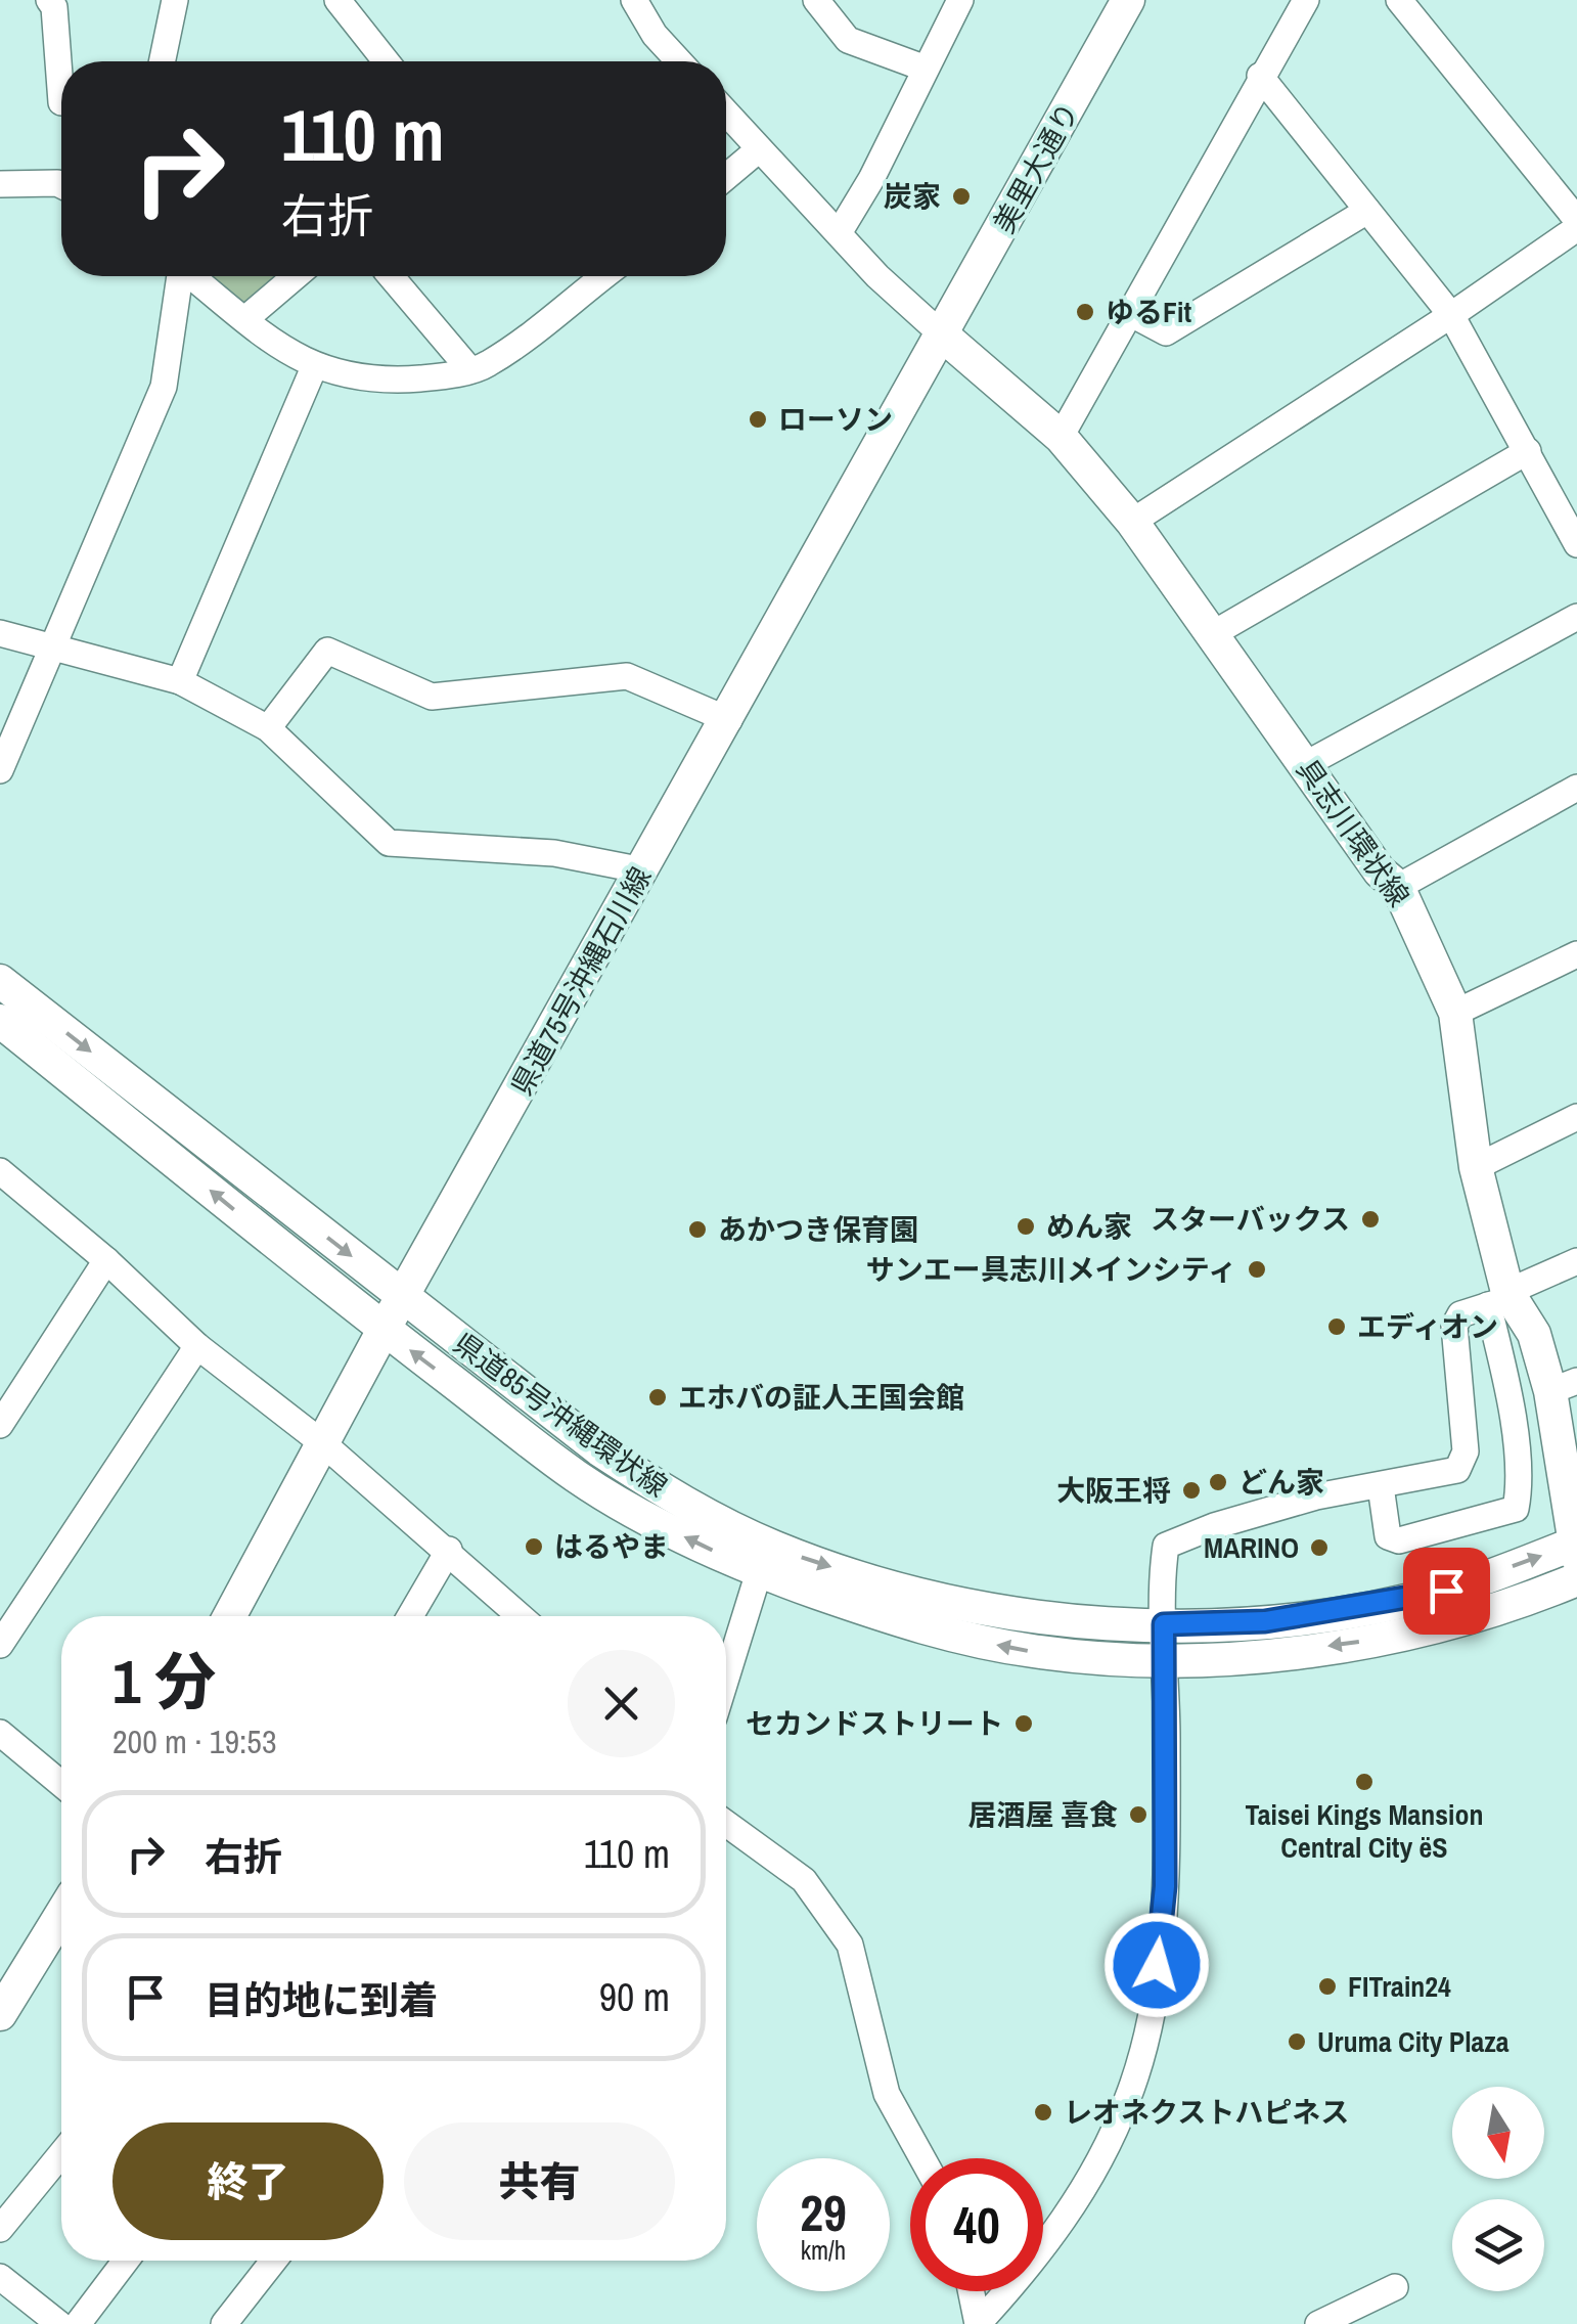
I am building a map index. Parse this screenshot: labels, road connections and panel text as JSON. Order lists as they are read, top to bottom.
{
  "streets": {
    "main road": [
      "美里大通り",
      "具志川環状線",
      "県道75号沖縄石川線",
      "県道85号沖縄環状線"
    ]
  },
  "crossings": [
    ["美里大通り", "具志川環状線"],
    ["美里大通り", "県道75号沖縄石川線"],
    ["具志川環状線", "県道75号沖縄石川線"],
    ["具志川環状線", "県道85号沖縄環状線"],
    ["県道75号沖縄石川線", "県道85号沖縄環状線"]
  ],
  "places": [
    "炭家",
    "ゆるFit",
    "ローソン",
    "スターバックス",
    "めん家",
    "あかつき保育園",
    "サンエー具志川メインシティ",
    "エディオン",
    "エホバの証人王国会館",
    "どん家",
    "大阪王将",
    "はるやま",
    "MARINO",
    "セカンドストリート",
    "Taisei Kings Mansion Central City ëS",
    "居酒屋 喜食",
    "FITrain24",
    "Uruma City Plaza",
    "レオネクストハピネス"
  ],
  "north": "bottom",
  "page": {
    "turn": ["110 m", "右折"],
    "heading": ["1 分", "200 m · 19:53"],
    "list": [
      {
        "name": "右折",
        "value": "110 m"
      },
      {
        "name": "目的地に到着",
        "value": "90 m"
      }
    ],
    "buttons": ["終了", "共有"],
    "speed": "29 km/h",
    "limit": "40"
  }
}
